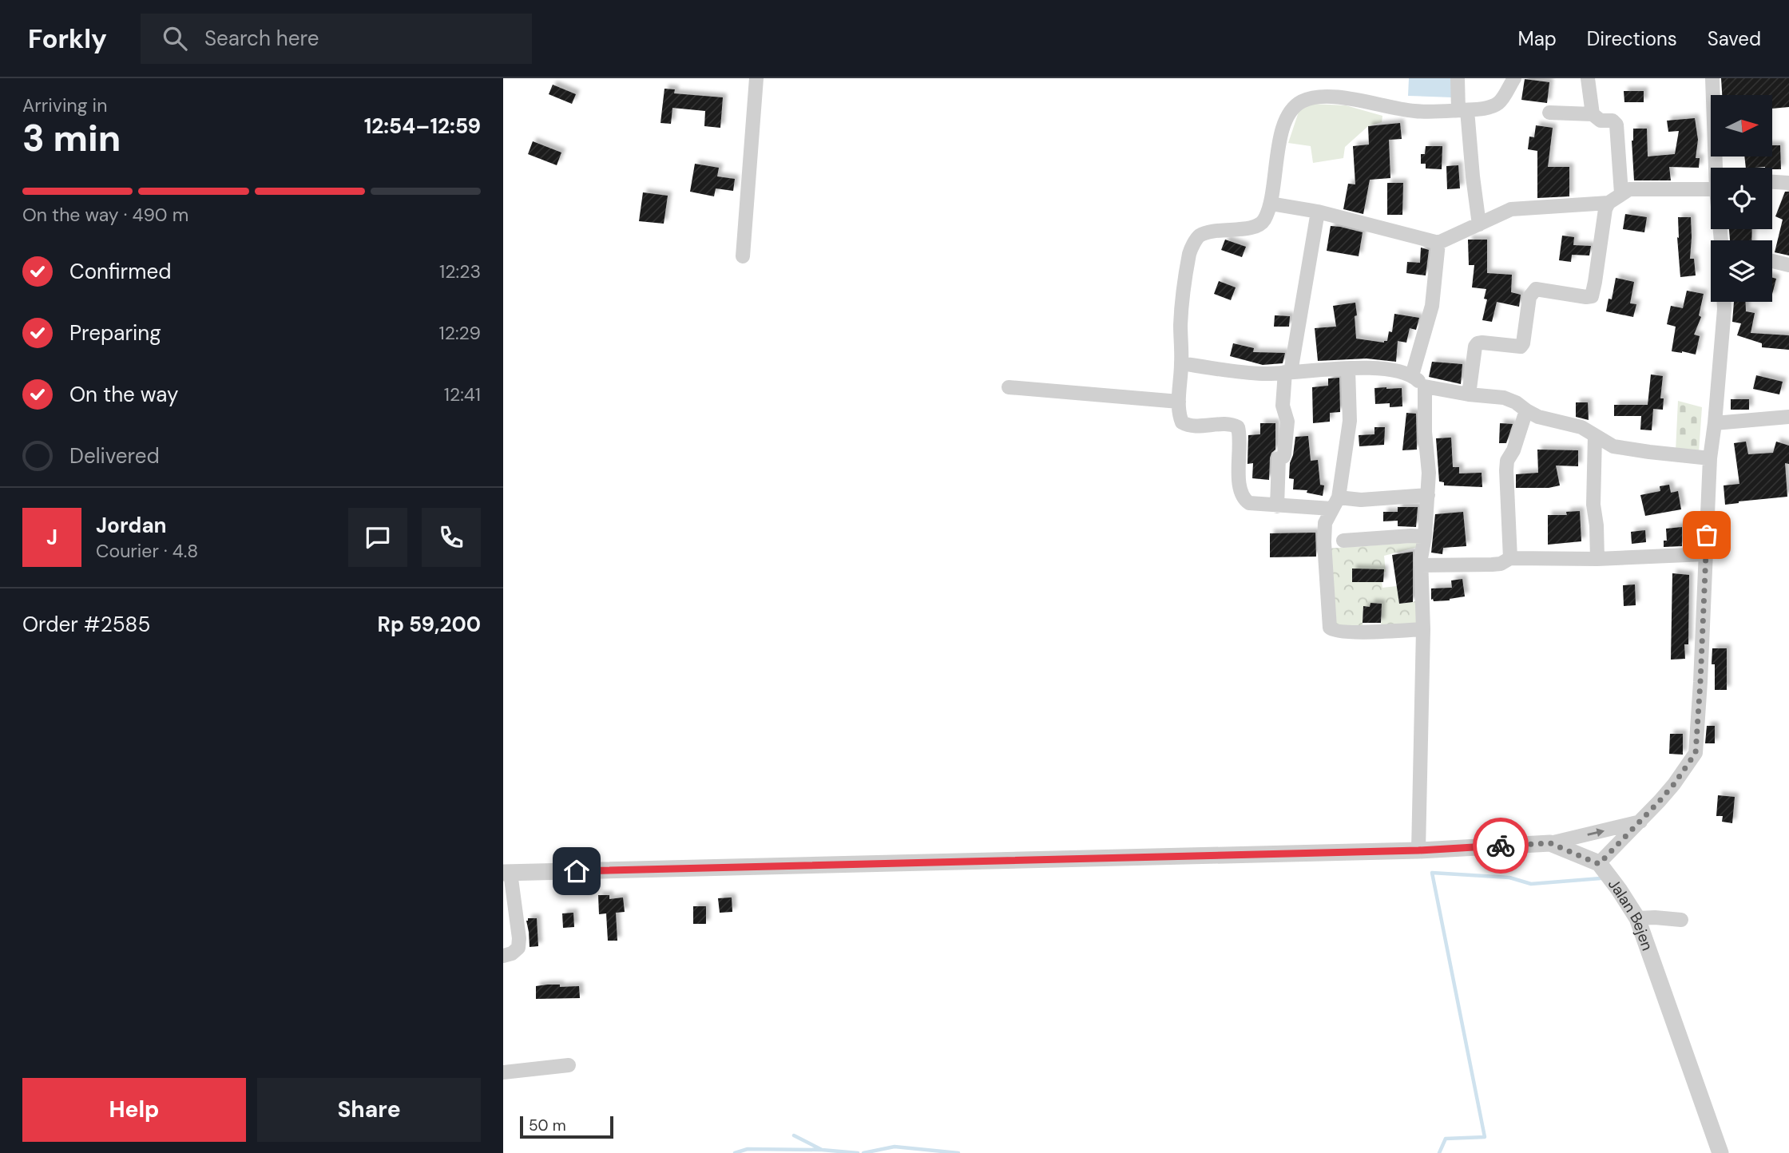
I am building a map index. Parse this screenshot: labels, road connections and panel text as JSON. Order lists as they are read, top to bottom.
{
  "streets": {
    "street": ["Jalan Bejen"]
  },
  "scale_bar": "50 m",
  "north": "right",
  "page": {
    "header": "Forkly",
    "search": "Search here",
    "nav": ["Map", "Directions", "Saved"],
    "heading": ["3 min", "Arriving in", "12:54–12:59"],
    "panel": [
      "Jordan",
      "Courier · 4.8",
      "Order #2585",
      "Rp 59,200"
    ],
    "bar": "On the way · 490 m",
    "list": [
      ["Confirmed", "12:23"],
      ["Preparing", "12:29"],
      ["On the way", "12:41"],
      "Delivered"
    ],
    "round": "J",
    "buttons": ["Help", "Share"],
    "scale": "50 m"
  }
}
